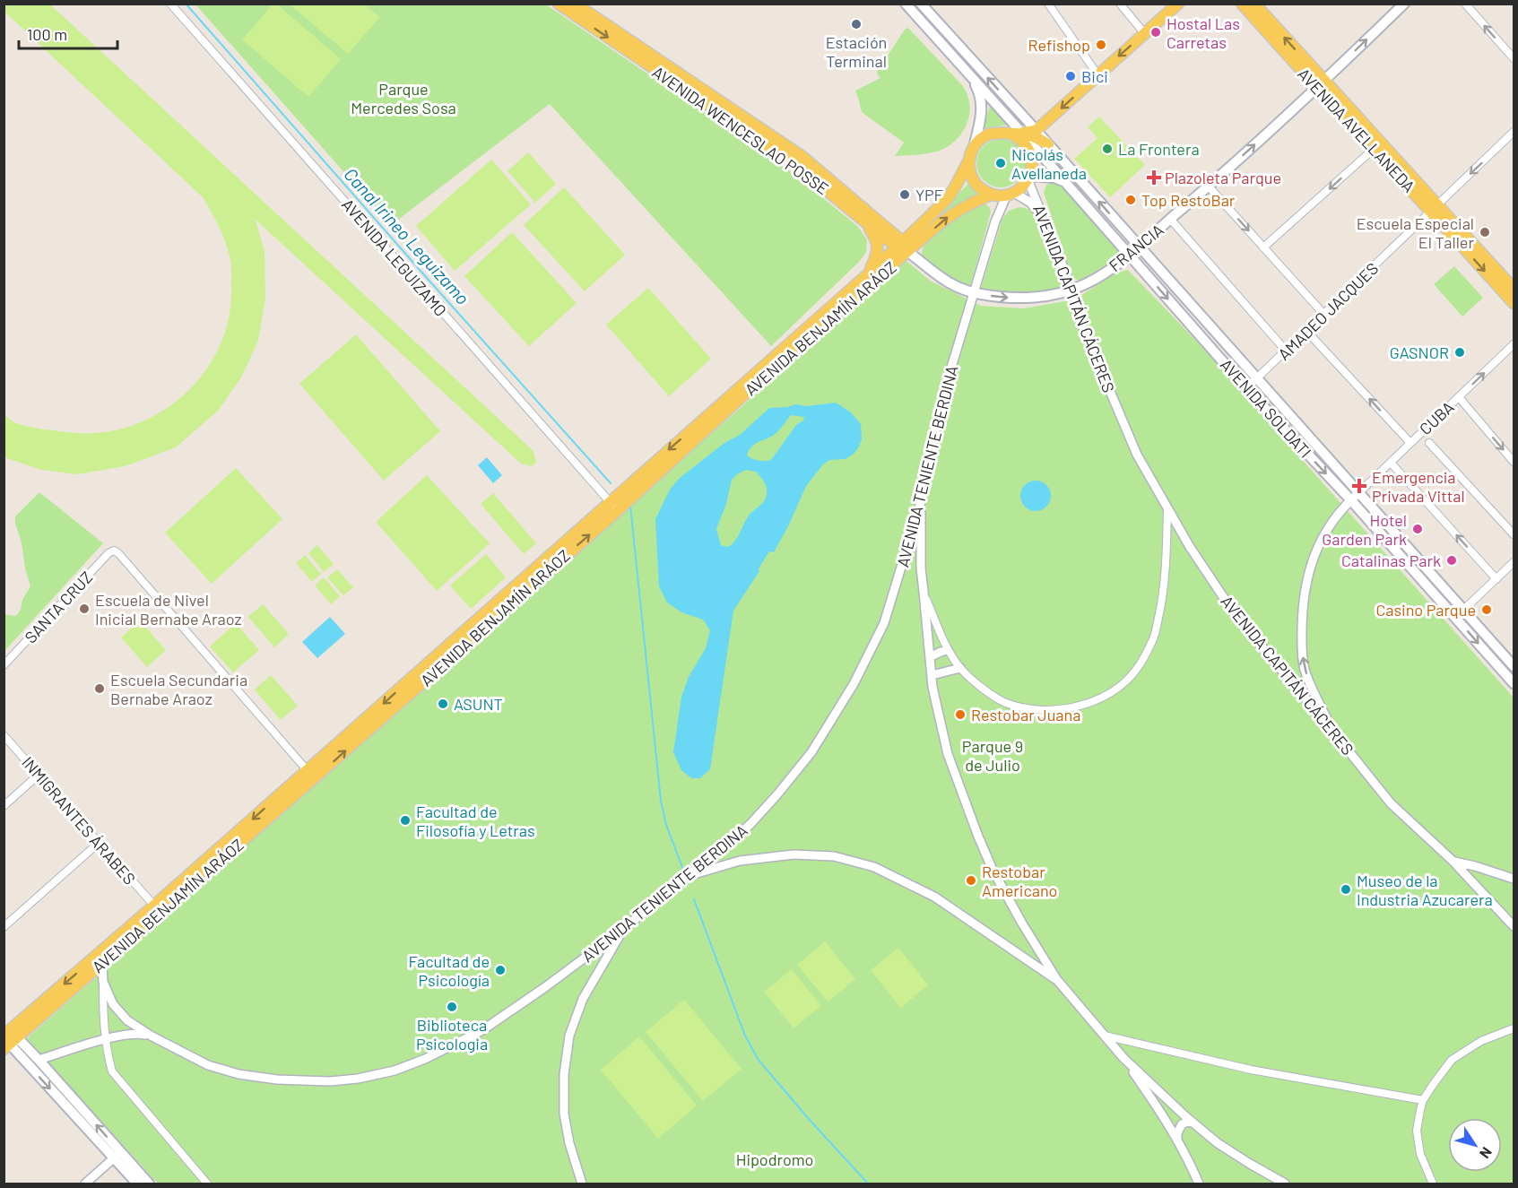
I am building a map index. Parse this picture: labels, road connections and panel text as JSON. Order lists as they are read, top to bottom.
{
  "streets": {
    "main road": [
      "AVENIDA WENCESLAO POSSE",
      "AVENIDA AVELLANEDA",
      "FRANCIA",
      "AVENIDA BENJAMÍN ARÁOZ",
      "AVENIDA SOLDATI"
    ],
    "street": [
      "AVENIDA LEGUIZAMO",
      "AVENIDA CAPITÁN CÁCERES",
      "AMADEO JACQUES",
      "CUBA",
      "AVENIDA TENIENTE BERDINA",
      "SANTA CRUZ",
      "INMIGRANTES ÁRABES"
    ]
  },
  "crossings": [
    ["AVENIDA WENCESLAO POSSE", "FRANCIA"],
    ["AVENIDA WENCESLAO POSSE", "AVENIDA BENJAMÍN ARÁOZ"],
    ["AVENIDA AVELLANEDA", "FRANCIA"],
    ["AVENIDA AVELLANEDA", "AMADEO JACQUES"],
    ["FRANCIA", "AVENIDA CAPITÁN CÁCERES"],
    ["FRANCIA", "AVENIDA SOLDATI"],
    ["FRANCIA", "AVENIDA TENIENTE BERDINA"],
    ["AVENIDA LEGUIZAMO", "AVENIDA BENJAMÍN ARÁOZ"],
    ["AMADEO JACQUES", "AVENIDA SOLDATI"],
    ["AVENIDA BENJAMÍN ARÁOZ", "AVENIDA TENIENTE BERDINA"],
    ["AVENIDA BENJAMÍN ARÁOZ", "SANTA CRUZ"],
    ["AVENIDA BENJAMÍN ARÁOZ", "INMIGRANTES ÁRABES"],
    ["AVENIDA SOLDATI", "CUBA"]
  ],
  "one_way": ["FRANCIA", "CUBA"],
  "water": ["Canal Irineo Leguizamo"],
  "parks": ["Parque Mercedes Sosa", "Parque 9 de Julio", "Hipodromo"],
  "places": {
    "other": [
      "Estación Terminal",
      "Hostal Las Carretas",
      "Refishop",
      "Bici",
      "La Frontera",
      "Nicolás Avellaneda",
      "YPF",
      "Top RestoBar",
      "Escuela Especial El Taller",
      "GASNOR",
      "Hotel Garden Park",
      "Catalinas Park",
      "Escuela de Nivel Inicial Bernabe Araoz",
      "Casino Parque",
      "Escuela Secundaria Bernabe Araoz",
      "ASUNT",
      "Restobar Juana",
      "Facultad de Filosofía y Letras",
      "Restobar Americano",
      "Museo de la Industria Azucarera",
      "Facultad de Psicología",
      "Biblioteca Psicologia"
    ],
    "health": ["Plazoleta Parque", "Emergencia Privada Vittal"]
  },
  "scale_bar": "100 m",
  "north": "bottom right"
}
